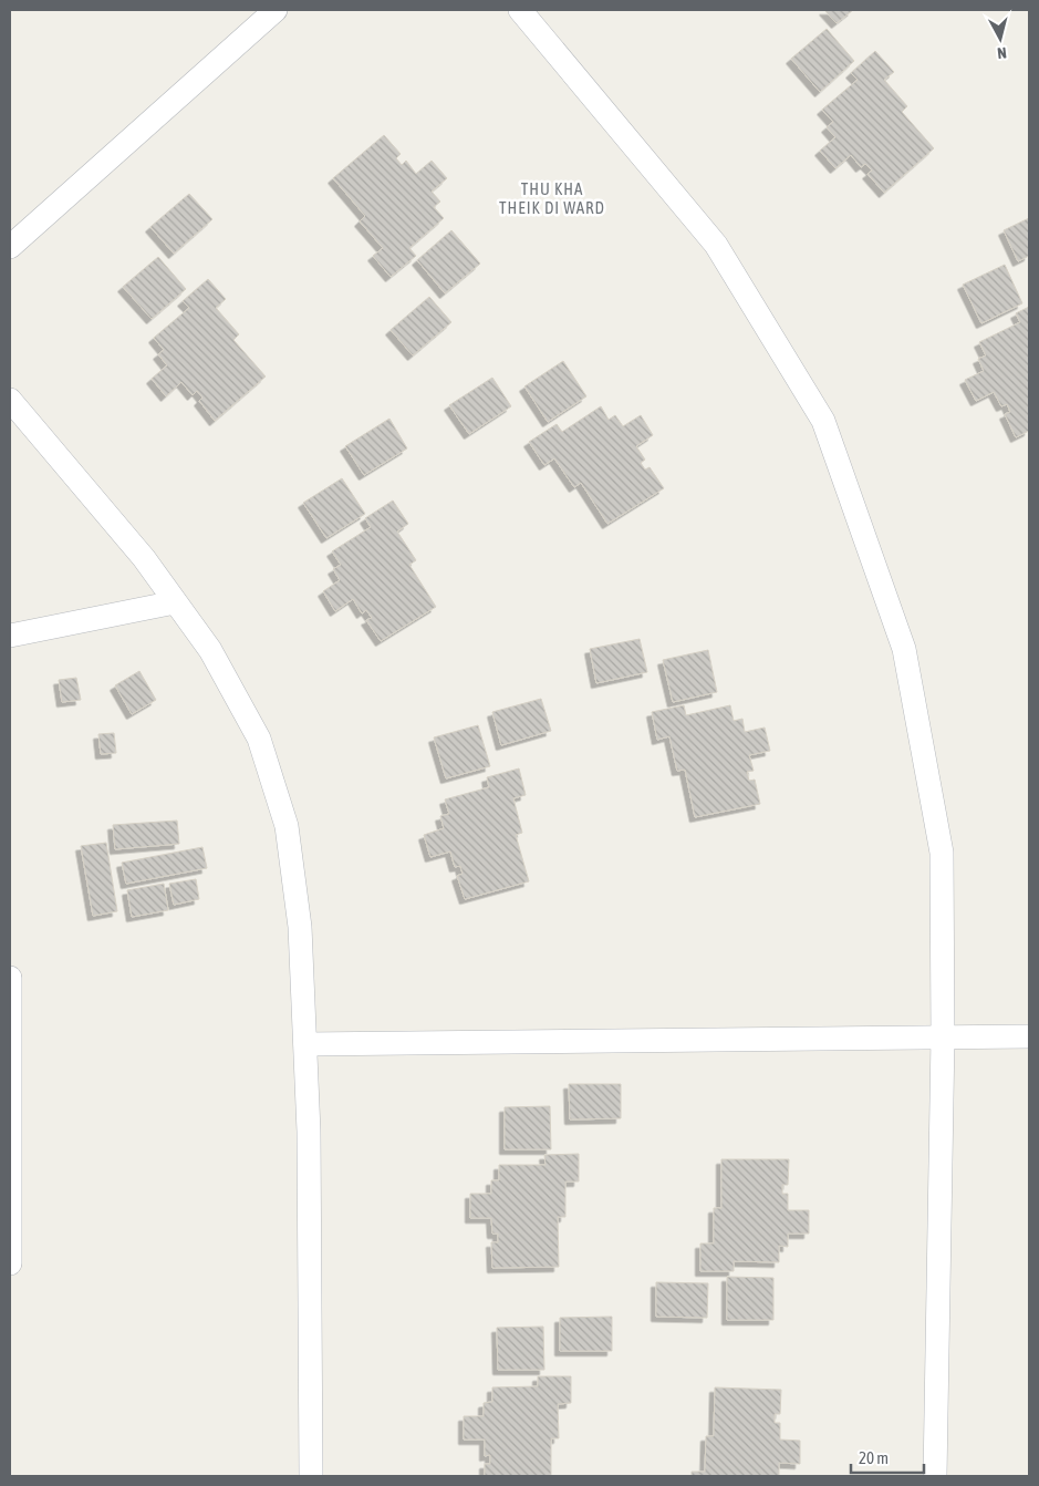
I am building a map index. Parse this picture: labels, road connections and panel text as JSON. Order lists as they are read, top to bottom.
{
  "districts": ["THU KHA THEIK DI WARD"],
  "scale_bar": "20 m",
  "north": "bottom"
}
